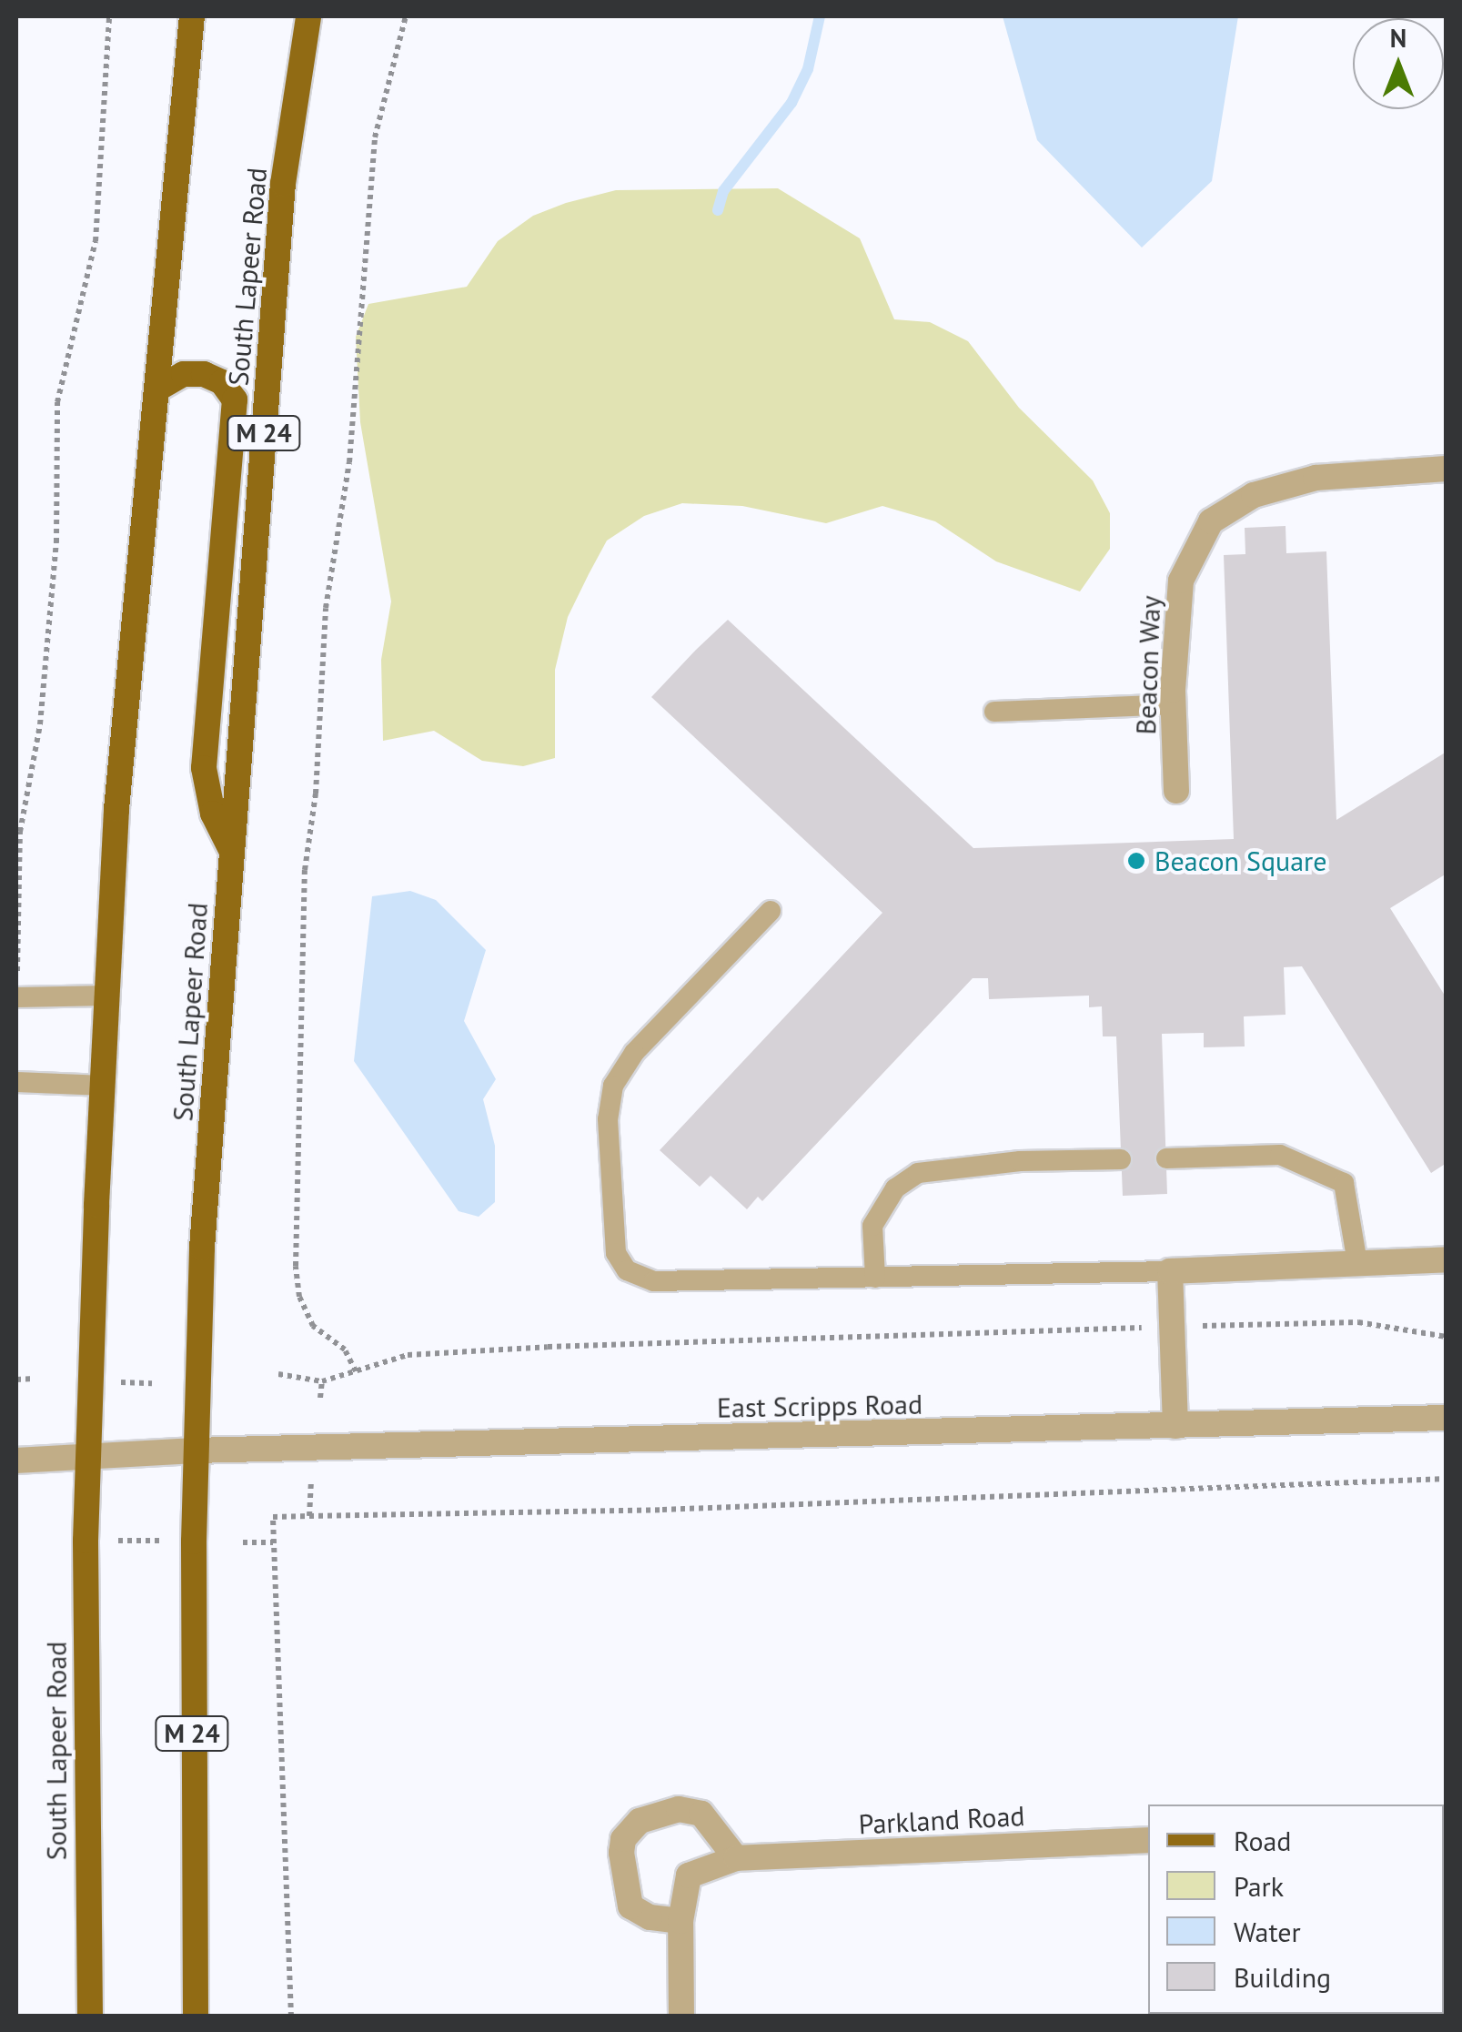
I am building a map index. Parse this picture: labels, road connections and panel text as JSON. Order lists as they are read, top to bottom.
{
  "streets": {
    "main road": ["South Lapeer Road", "M 24"],
    "street": ["Beacon Way", "East Scripps Road", "Parkland Road"]
  },
  "crossings": [
    ["South Lapeer Road", "East Scripps Road"]
  ],
  "places": ["Beacon Square"],
  "legend": [
    "Road",
    "Park",
    "Water",
    "Building"
  ],
  "north": "top"
}
